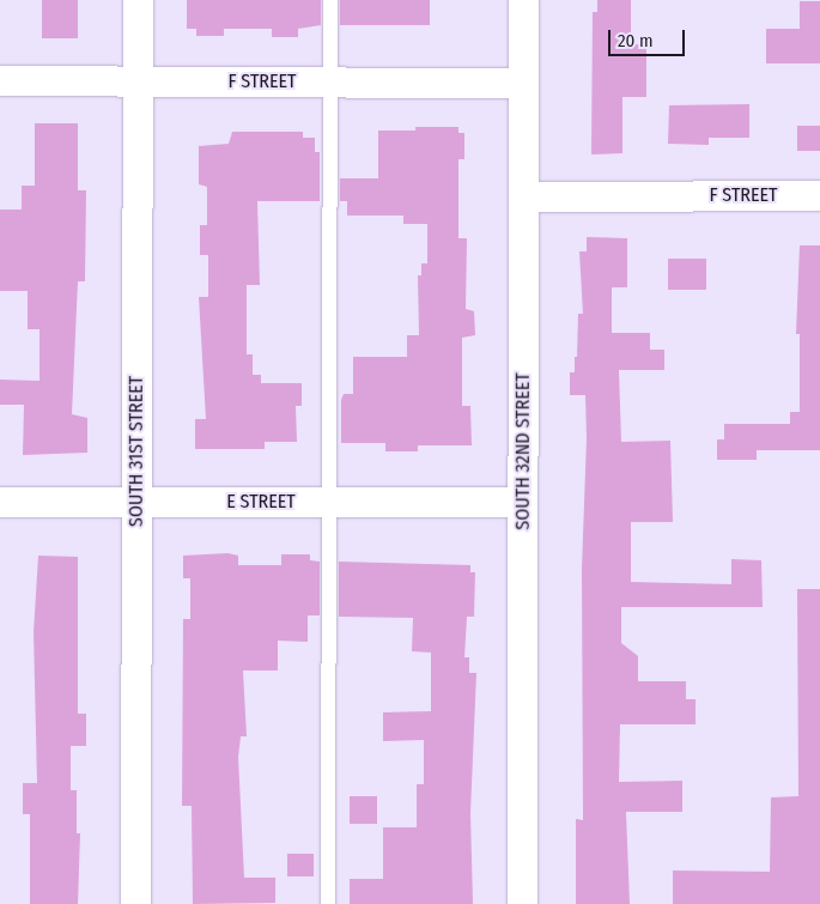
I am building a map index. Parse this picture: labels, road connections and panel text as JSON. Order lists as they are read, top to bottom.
{
  "streets": {
    "street": [
      "F STREET",
      "SOUTH 31ST STREET",
      "SOUTH 32ND STREET",
      "E STREET"
    ]
  },
  "crossings": [
    ["F STREET", "SOUTH 31ST STREET"],
    ["F STREET", "SOUTH 32ND STREET"],
    ["SOUTH 31ST STREET", "E STREET"],
    ["SOUTH 32ND STREET", "E STREET"]
  ],
  "scale_bar": "20 m"
}
